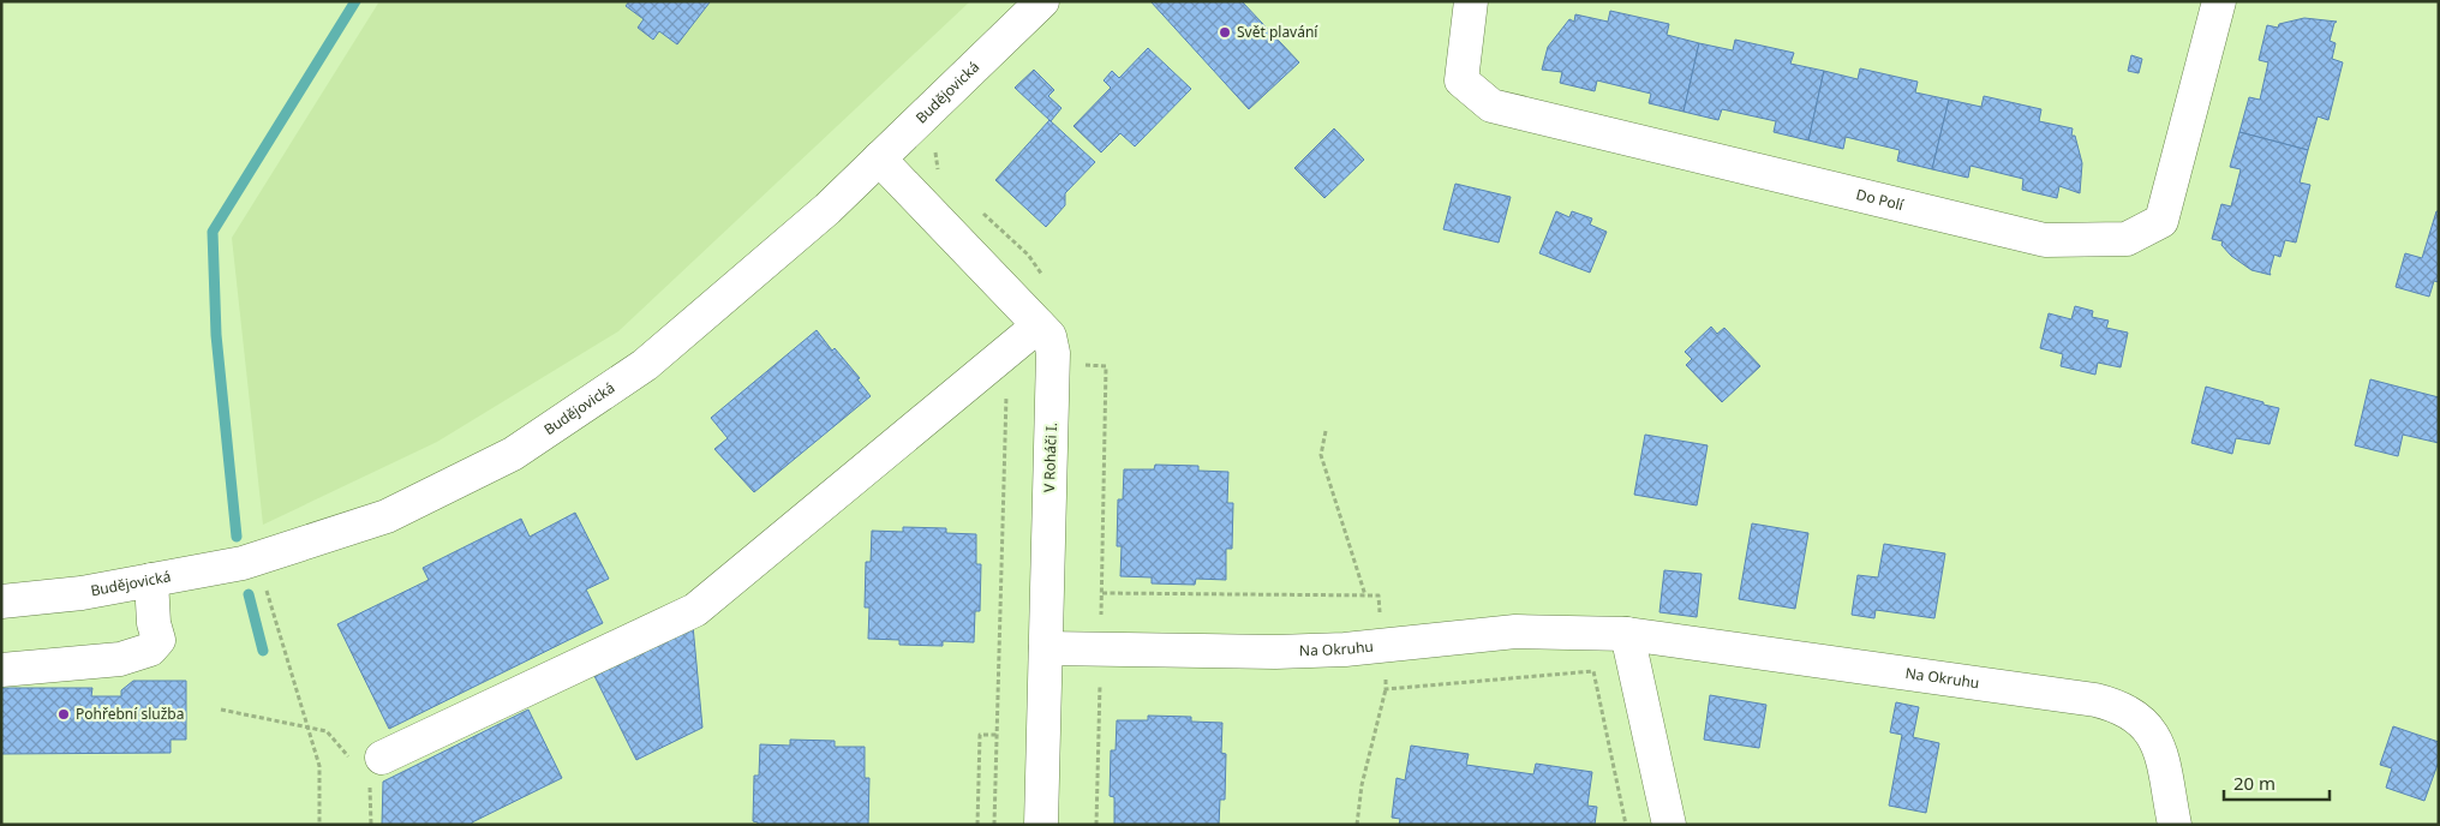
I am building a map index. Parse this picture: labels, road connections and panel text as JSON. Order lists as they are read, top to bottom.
{
  "streets": {
    "street": [
      "Budějovická",
      "Do Polí",
      "V Roháči I.",
      "Na Okruhu"
    ]
  },
  "crossings": [
    ["Budějovická", "V Roháči I."],
    ["V Roháči I.", "Na Okruhu"]
  ],
  "places": ["Svět plavání", "Pohřební služba"],
  "scale_bar": "20 m"
}
